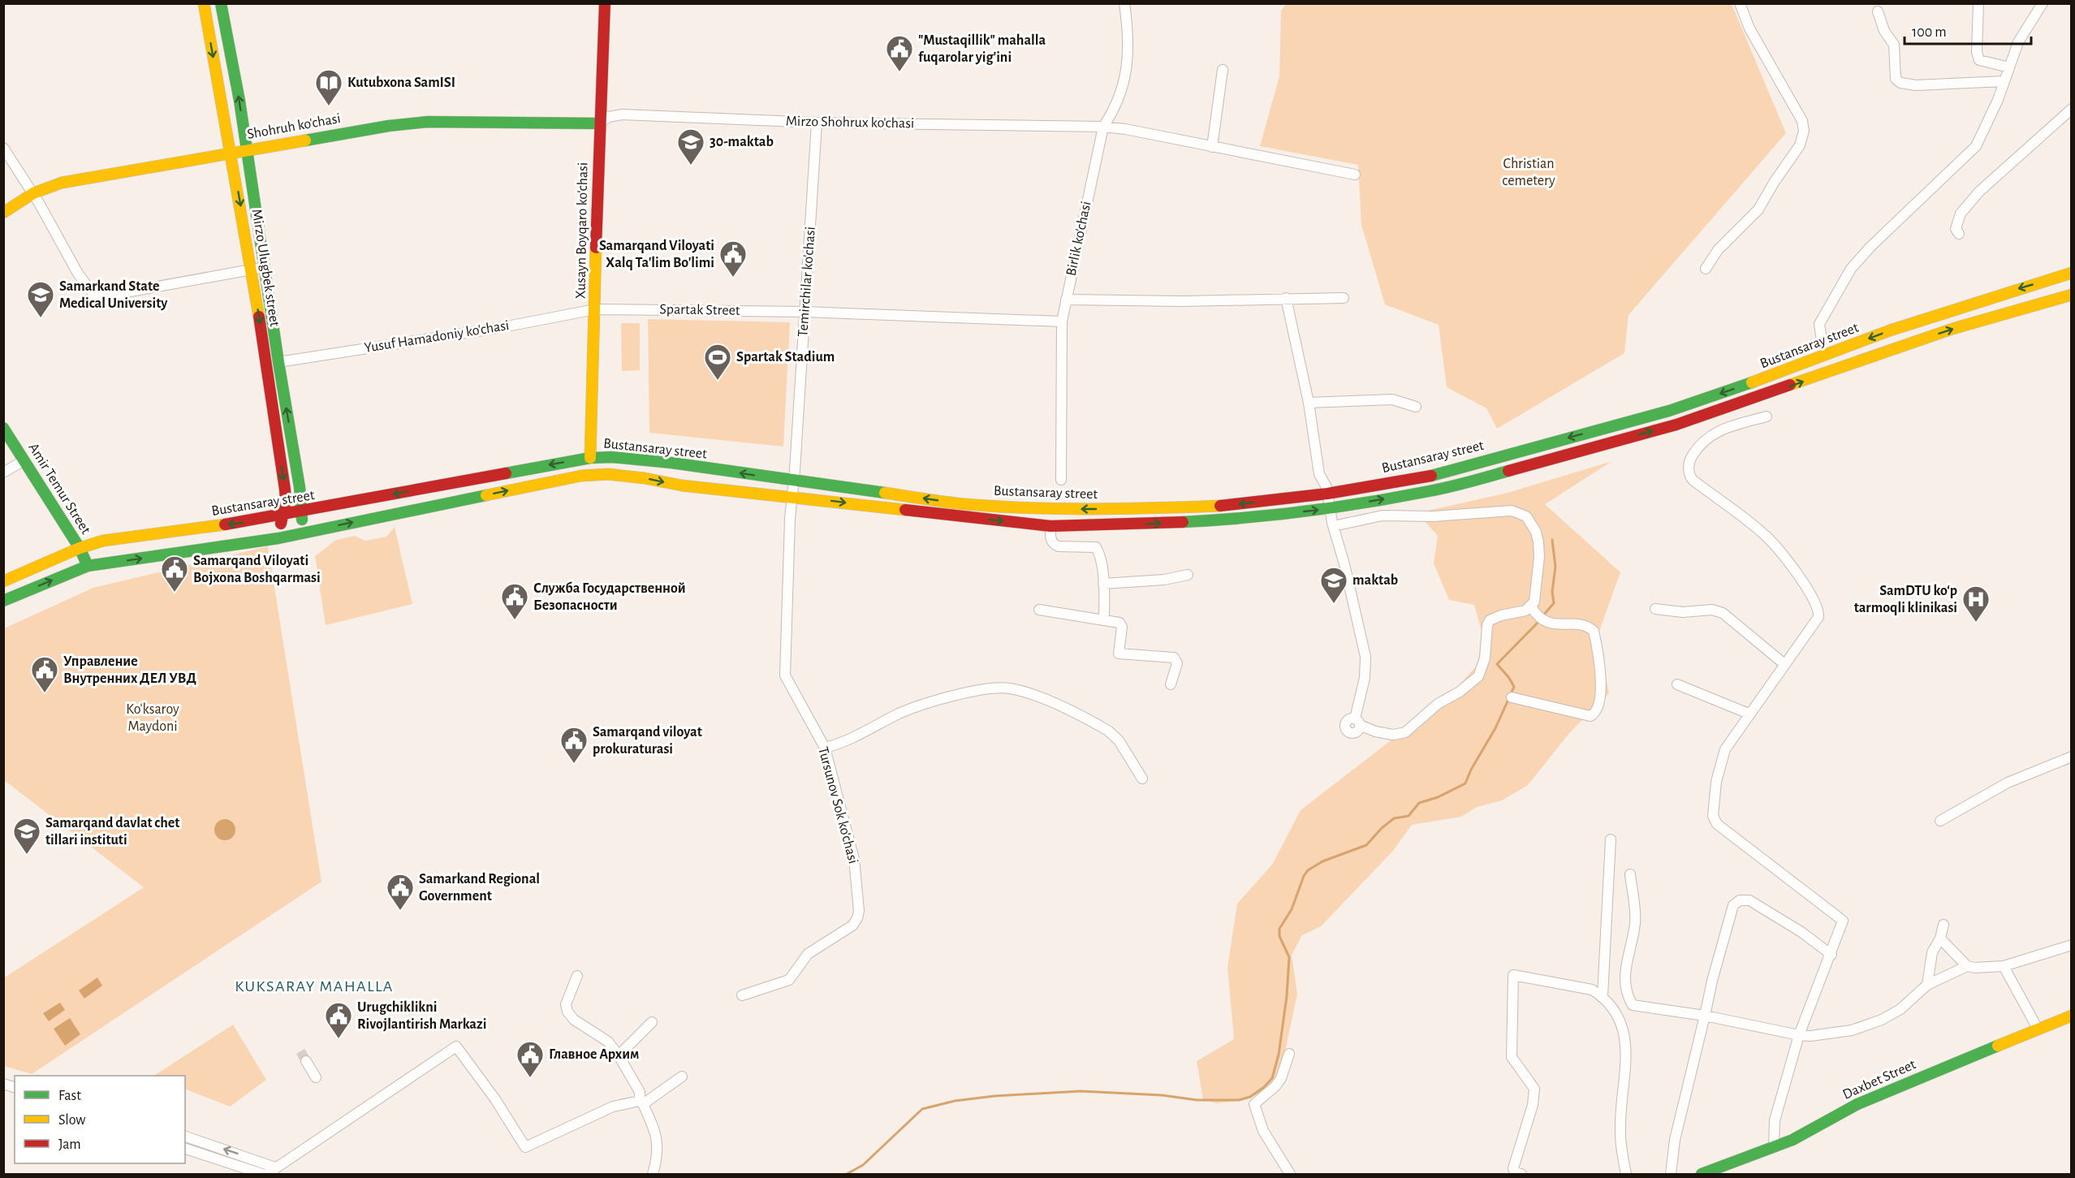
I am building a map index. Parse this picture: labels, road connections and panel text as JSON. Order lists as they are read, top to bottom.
{
  "streets": {
    "main road": [
      "Shohruh ko'chasi",
      "Xusayn Boyqaro ko'chasi",
      "Mirzo Ulugbek street",
      "Bustansaray street",
      "Amir Temur Street",
      "Daxbet Street"
    ],
    "street": [
      "Mirzo Shohrux ko'chasi",
      "Birlik ko'chasi",
      "Temirchilar ko'chasi",
      "Spartak Street",
      "Yusuf Hamadoniy ko'chasi",
      "Tursunov Sok ko'chasi"
    ]
  },
  "crossings": [
    ["Mirzo Shohrux ko'chasi", "Shohruh ko'chasi"],
    ["Mirzo Shohrux ko'chasi", "Xusayn Boyqaro ko'chasi"],
    ["Mirzo Shohrux ko'chasi", "Birlik ko'chasi"],
    ["Mirzo Shohrux ko'chasi", "Temirchilar ko'chasi"],
    ["Shohruh ko'chasi", "Xusayn Boyqaro ko'chasi"],
    ["Shohruh ko'chasi", "Mirzo Ulugbek street"],
    ["Xusayn Boyqaro ko'chasi", "Spartak Street"],
    ["Xusayn Boyqaro ko'chasi", "Yusuf Hamadoniy ko'chasi"],
    ["Xusayn Boyqaro ko'chasi", "Bustansaray street"],
    ["Birlik ko'chasi", "Spartak Street"],
    ["Mirzo Ulugbek street", "Yusuf Hamadoniy ko'chasi"],
    ["Mirzo Ulugbek street", "Bustansaray street"],
    ["Temirchilar ko'chasi", "Spartak Street"],
    ["Temirchilar ko'chasi", "Bustansaray street"],
    ["Temirchilar ko'chasi", "Tursunov Sok ko'chasi"],
    ["Spartak Street", "Yusuf Hamadoniy ko'chasi"],
    ["Bustansaray street", "Amir Temur Street"],
    ["Bustansaray street", "Tursunov Sok ko'chasi"]
  ],
  "districts": ["KUKSARAY MAHALLA"],
  "parks": ["Christian cemetery", "Ko'ksaroy Maydoni"],
  "places": {
    "public building": [
      "\"Mustaqillik\" mahalla fuqarolar yig'ini",
      "Samarqand Viloyati Xalq Ta'lim Bo'limi",
      "Samarqand Viloyati Bojxona Boshqarmasi",
      "Служба Государственной Безопасности",
      "Управление Внутренних ДЕЛ УВД",
      "Samarqand viloyat prokuraturasi",
      "Samarkand Regional Government",
      "Urugchiklikni Rivojlantirish Markazi",
      "Главное Архим"
    ],
    "library": ["Kutubxona SamISI"],
    "school or university": [
      "30-maktab",
      "Samarkand State Medical University",
      "maktab",
      "Samarqand davlat chet tillari instituti"
    ],
    "sports": ["Spartak Stadium"],
    "hospital": ["SamDTU ko‘p tarmoqli klinikasi"]
  },
  "legend": ["Fast", "Slow", "Jam"],
  "scale_bar": "100 m"
}
